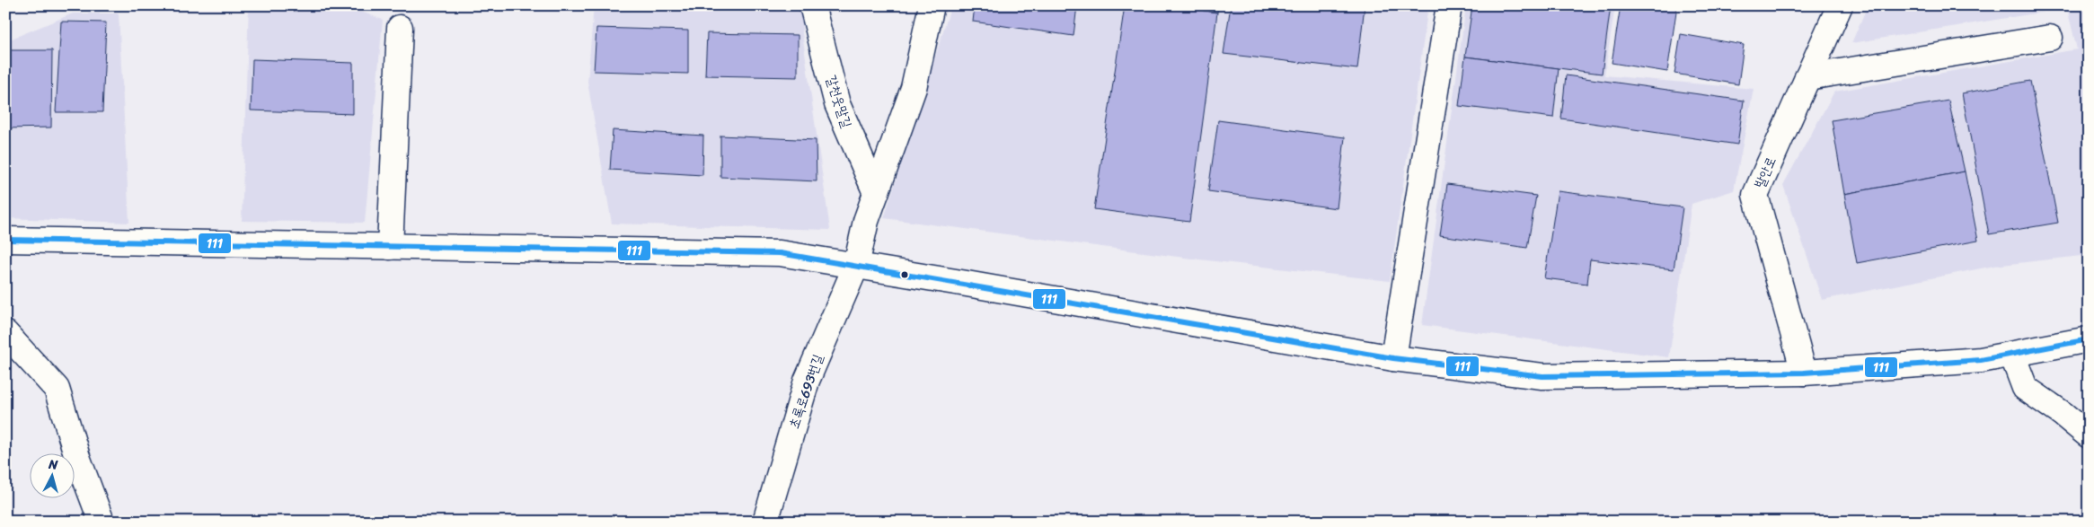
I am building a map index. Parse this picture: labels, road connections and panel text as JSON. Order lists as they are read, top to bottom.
{
  "streets": {
    "main road": ["갈천웃말길", "발안로", "초록로693번길"]
  },
  "lines": ["transit line 111"],
  "north": "top"
}
